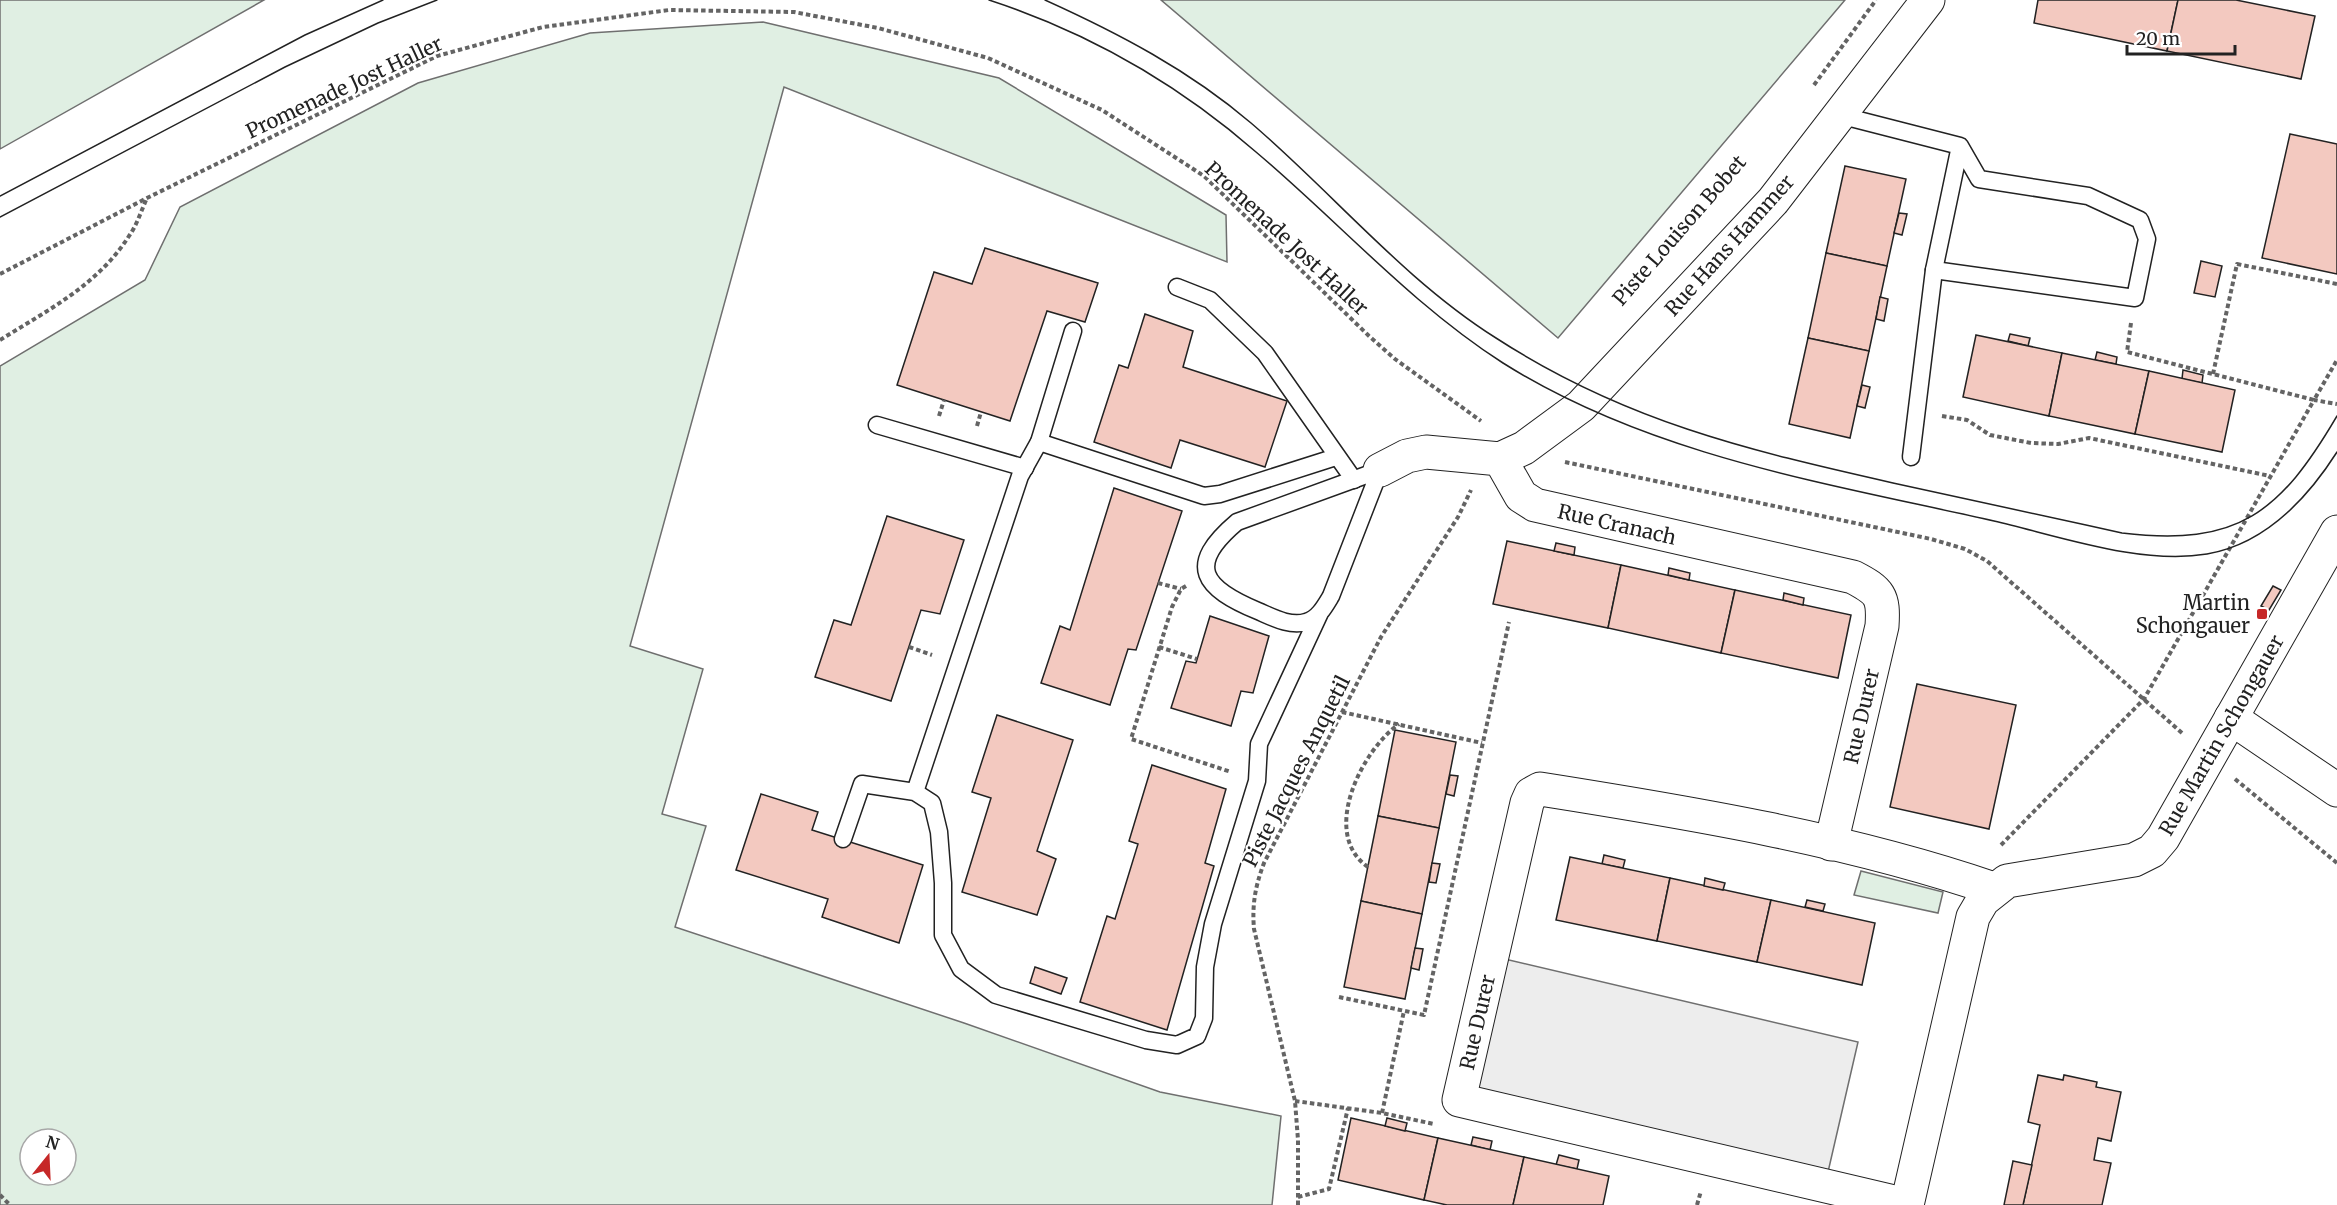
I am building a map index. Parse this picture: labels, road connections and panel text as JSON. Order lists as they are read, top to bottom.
{
  "streets": {
    "street": [
      "Rue Hans Hammer",
      "Rue Cranach",
      "Rue Durer",
      "Rue Martin Schongauer"
    ],
    "path": ["Promenade Jost Haller", "Piste Jacques Anquetil"]
  },
  "crossings": [
    ["Promenade Jost Haller", "Rue Hans Hammer"],
    ["Promenade Jost Haller", "Rue Cranach"],
    ["Promenade Jost Haller", "Rue Martin Schongauer"],
    ["Promenade Jost Haller", "Piste Jacques Anquetil"],
    ["Rue Hans Hammer", "Rue Cranach"],
    ["Rue Hans Hammer", "Piste Jacques Anquetil"],
    ["Rue Cranach", "Rue Durer"],
    ["Rue Cranach", "Piste Jacques Anquetil"],
    ["Rue Durer", "Rue Martin Schongauer"]
  ],
  "places": {
    "transit": ["Martin Schongauer"]
  },
  "scale_bar": "20 m",
  "north": "top"
}
